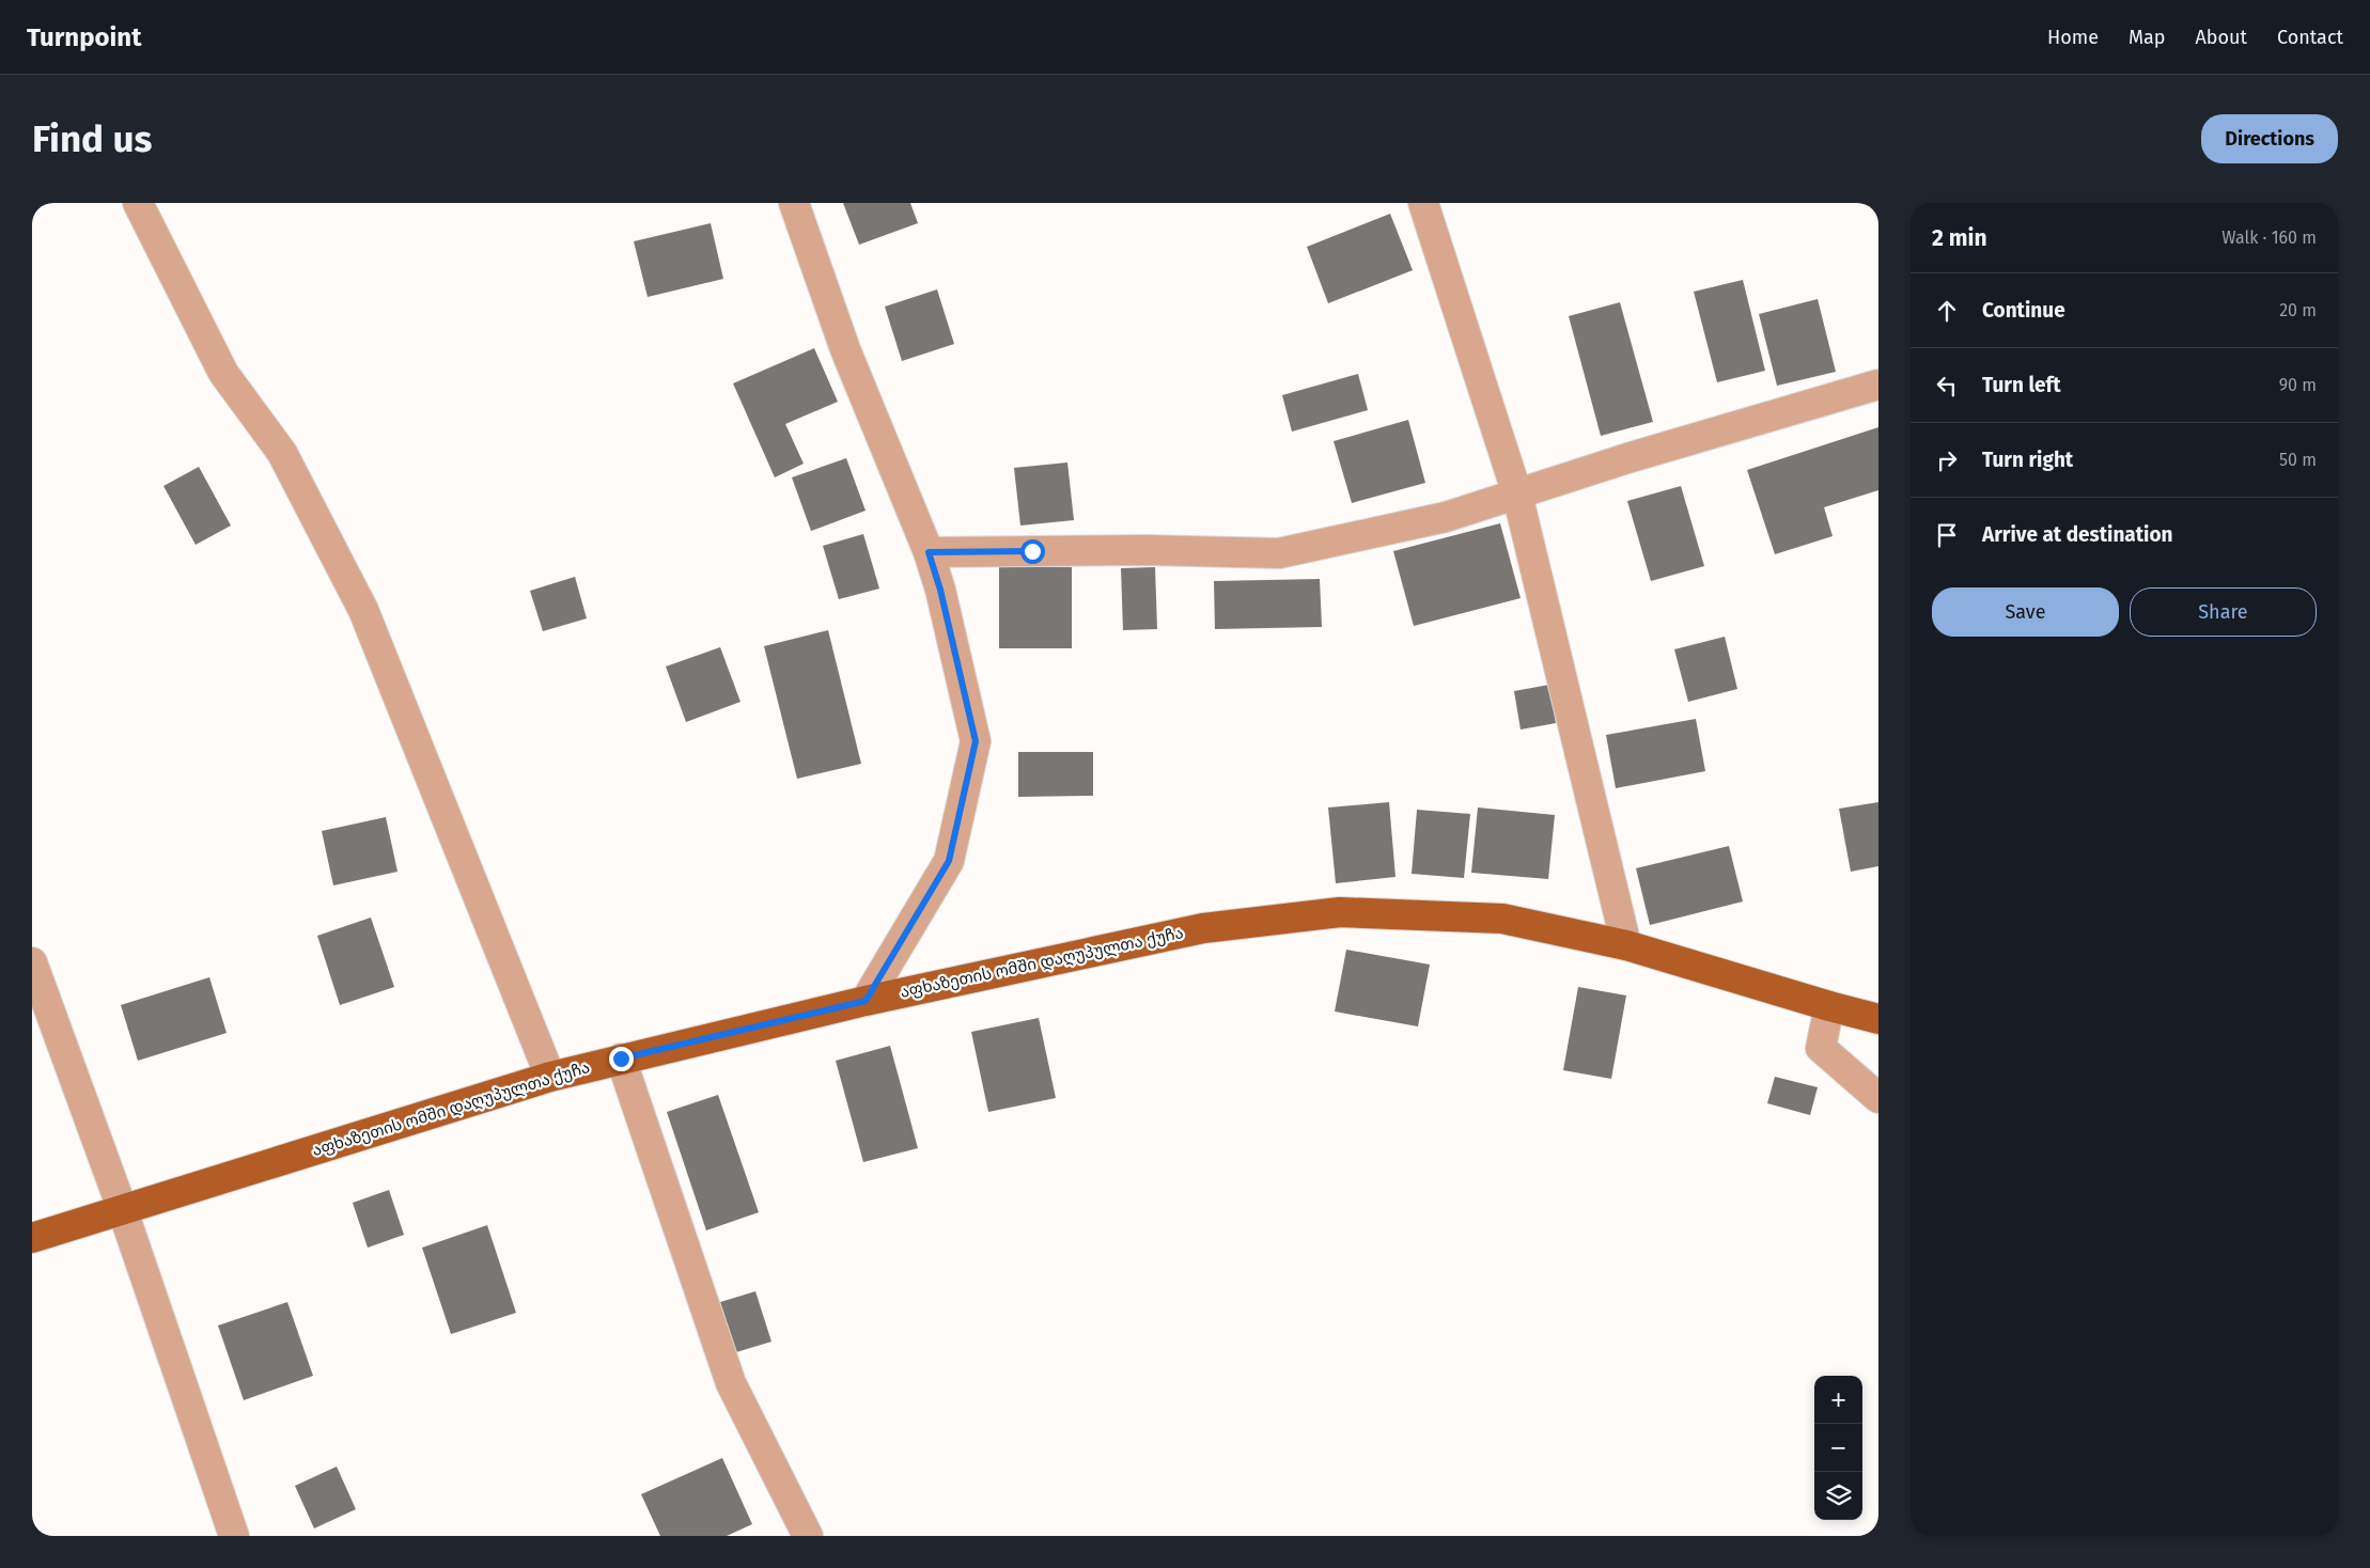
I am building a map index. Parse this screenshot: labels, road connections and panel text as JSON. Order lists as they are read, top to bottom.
{
  "streets": {
    "main road": ["აფხაზეთის ომში დაღუპულთა ქუჩა"]
  },
  "page": {
    "header": "Turnpoint",
    "nav": [
      "Home",
      "Map",
      "About",
      "Contact"
    ],
    "buttons": [
      "Directions",
      ["Save", "Share"]
    ],
    "title": "Find us",
    "heading": ["2 min", "Walk · 160 m"],
    "list": [
      ["Continue", "20 m"],
      ["Turn left", "90 m"],
      ["Turn right", "50 m"],
      "Arrive at destination"
    ],
    "map_buttons": ["+", "−"]
  }
}
